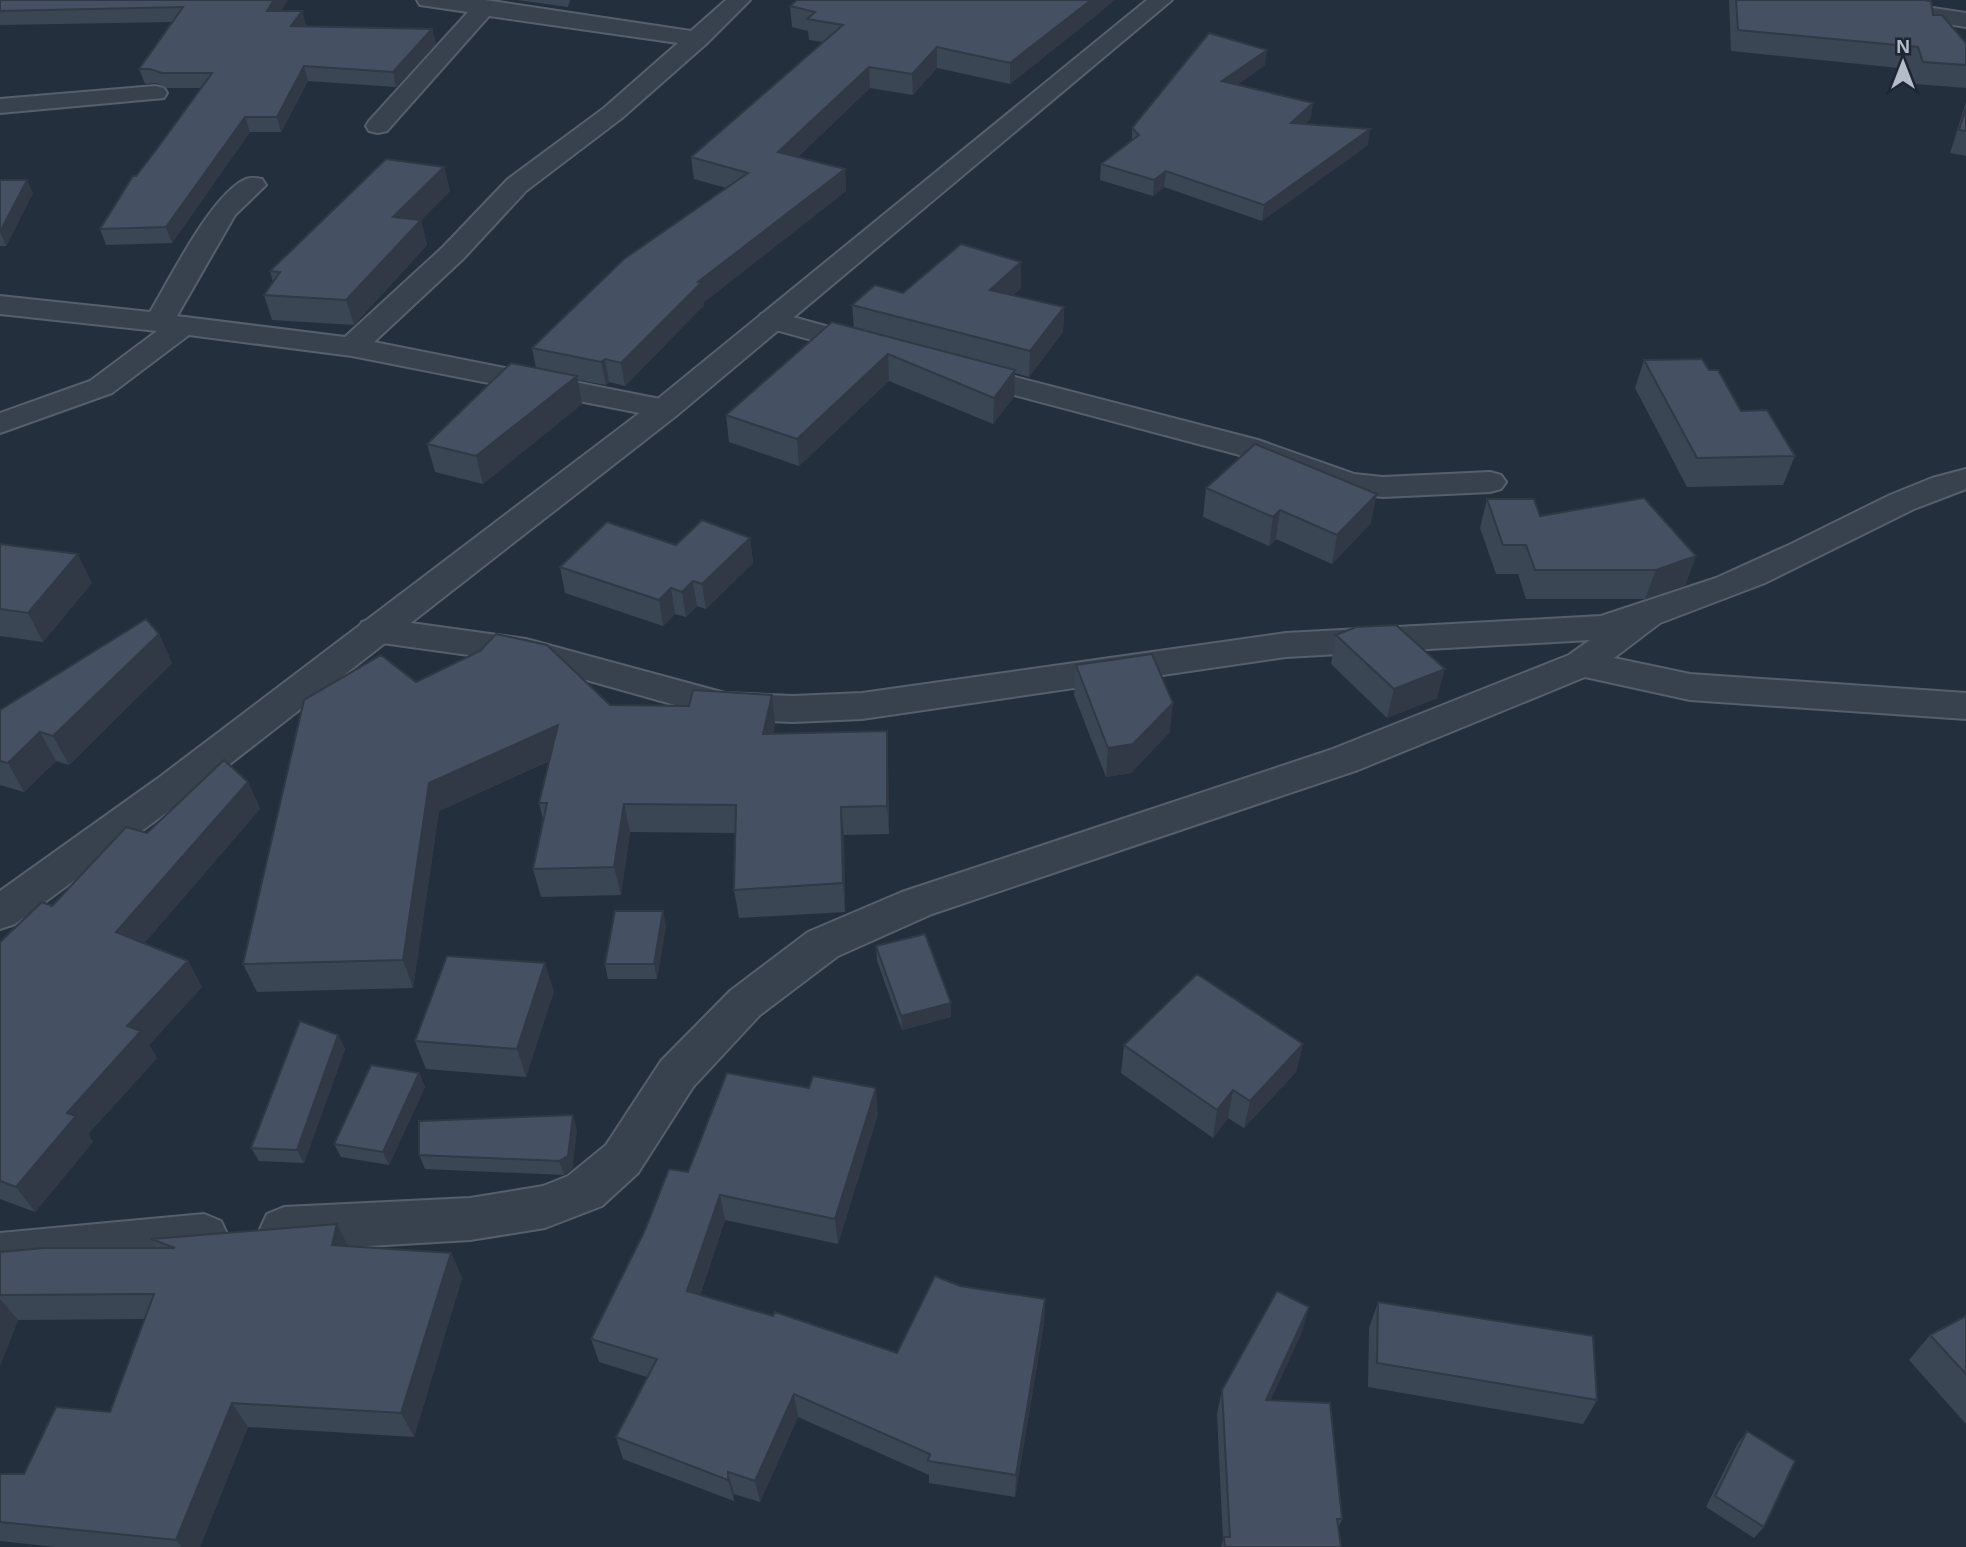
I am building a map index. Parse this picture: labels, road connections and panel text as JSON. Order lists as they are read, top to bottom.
{
  "north": "top"
}
